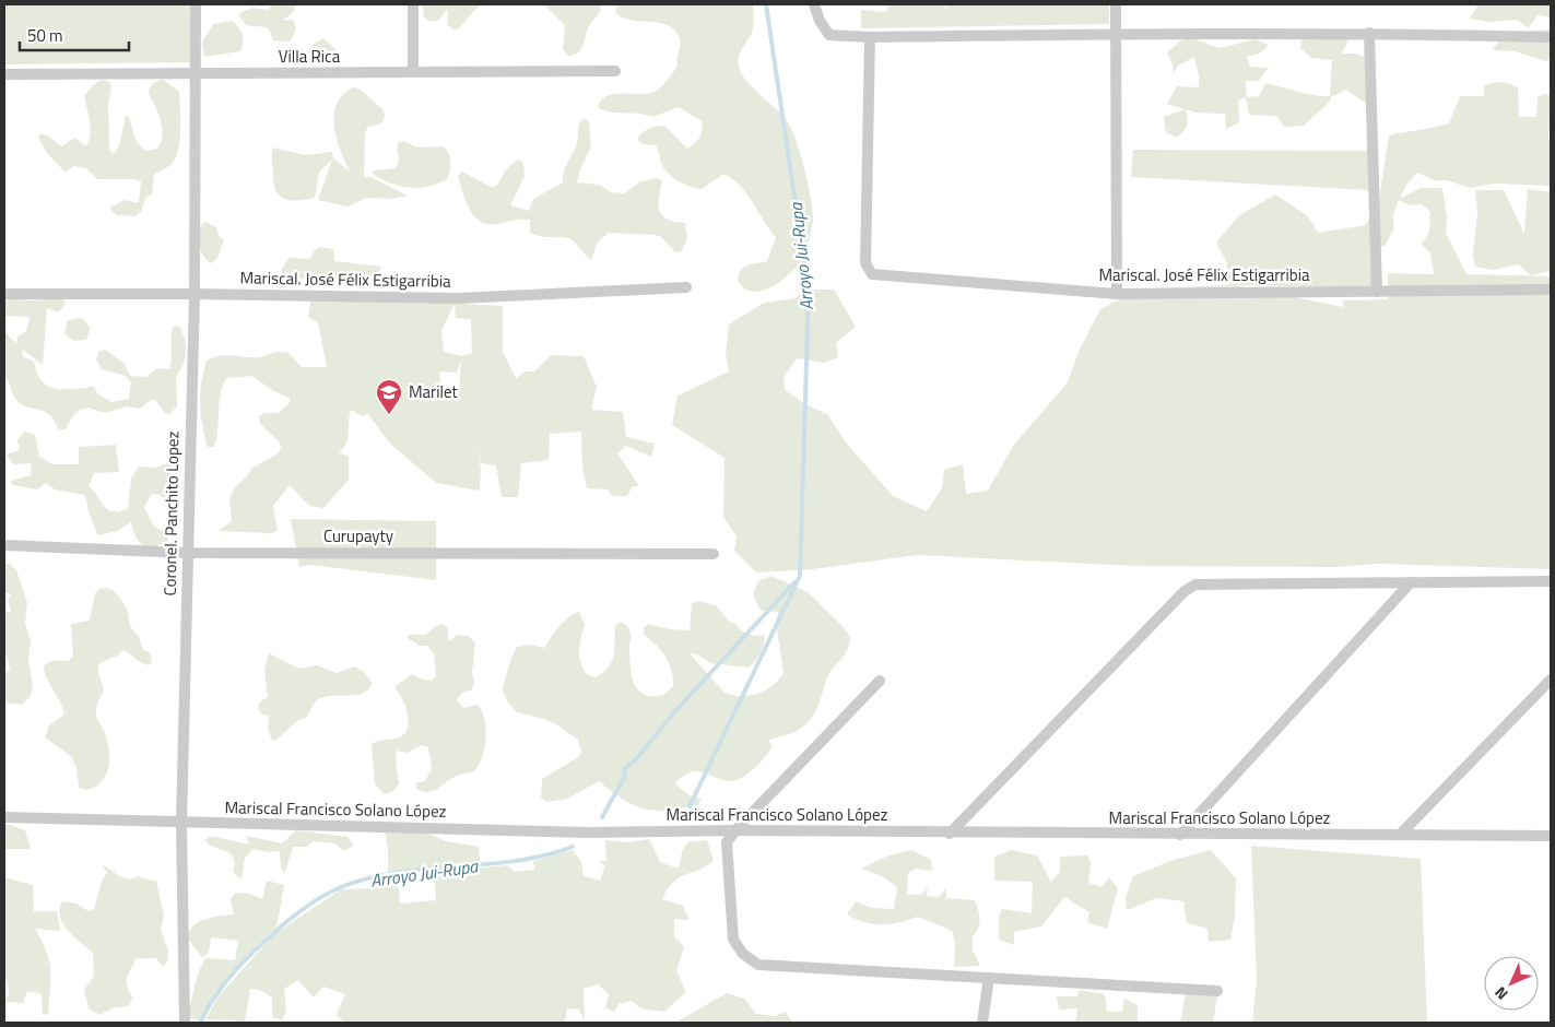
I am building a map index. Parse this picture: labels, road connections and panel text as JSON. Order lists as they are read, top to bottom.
{
  "streets": {
    "street": [
      "Villa Rica",
      "Mariscal. José Félix Estigarribia",
      "Coronel. Panchito Lopez",
      "Curupayty",
      "Mariscal Francisco Solano López"
    ]
  },
  "crossings": [
    ["Villa Rica", "Coronel. Panchito Lopez"],
    ["Mariscal. José Félix Estigarribia", "Coronel. Panchito Lopez"],
    ["Coronel. Panchito Lopez", "Curupayty"],
    ["Coronel. Panchito Lopez", "Mariscal Francisco Solano López"]
  ],
  "water": ["Arroyo Jui-Rupa"],
  "places": {
    "school or university": ["Marilet"]
  },
  "scale_bar": "50 m",
  "north": "bottom left"
}
